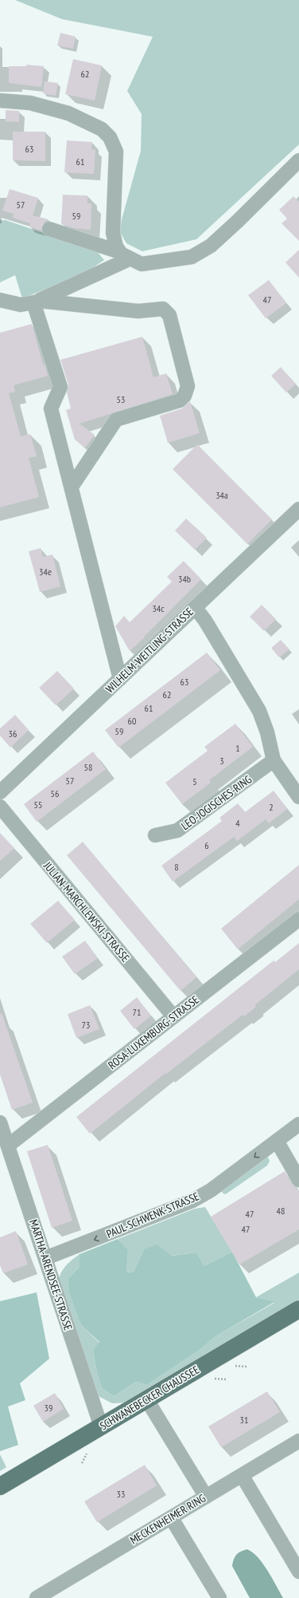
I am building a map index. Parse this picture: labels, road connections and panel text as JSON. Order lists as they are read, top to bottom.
{
  "streets": {
    "main road": ["SCHWANEBECKER CHAUSSEE"],
    "street": [
      "WILHELM-WEITLING-STRASSE",
      "LEO-JOGISCHES-RING",
      "JULIAN-MARCHLEWSKI-STRASSE",
      "ROSA-LUXEMBURG-STRASSE",
      "PAUL-SCHWENK-STRASSE",
      "MARTHA-ARENDSEE-STRASSE",
      "MECKENHEIMER RING"
    ]
  },
  "crossings": [
    ["JULIAN-MARCHLEWSKI-STRASSE", "ROSA-LUXEMBURG-STRASSE"],
    ["ROSA-LUXEMBURG-STRASSE", "MARTHA-ARENDSEE-STRASSE"],
    ["PAUL-SCHWENK-STRASSE", "MARTHA-ARENDSEE-STRASSE"],
    ["MARTHA-ARENDSEE-STRASSE", "SCHWANEBECKER CHAUSSEE"]
  ],
  "one_way": ["PAUL-SCHWENK-STRASSE"],
  "house_numbers": [
    "62",
    "63",
    "61",
    "57",
    "59",
    "47",
    "53",
    "34a",
    "34e",
    "34b",
    "34c",
    "63",
    "62",
    "61",
    "60",
    "59",
    "36",
    "1",
    "3",
    "58",
    "57",
    "5",
    "56",
    "55",
    "2",
    "4",
    "6",
    "8",
    "71",
    "73",
    "48",
    "47",
    "47",
    "39",
    "31",
    "33"
  ]
}
